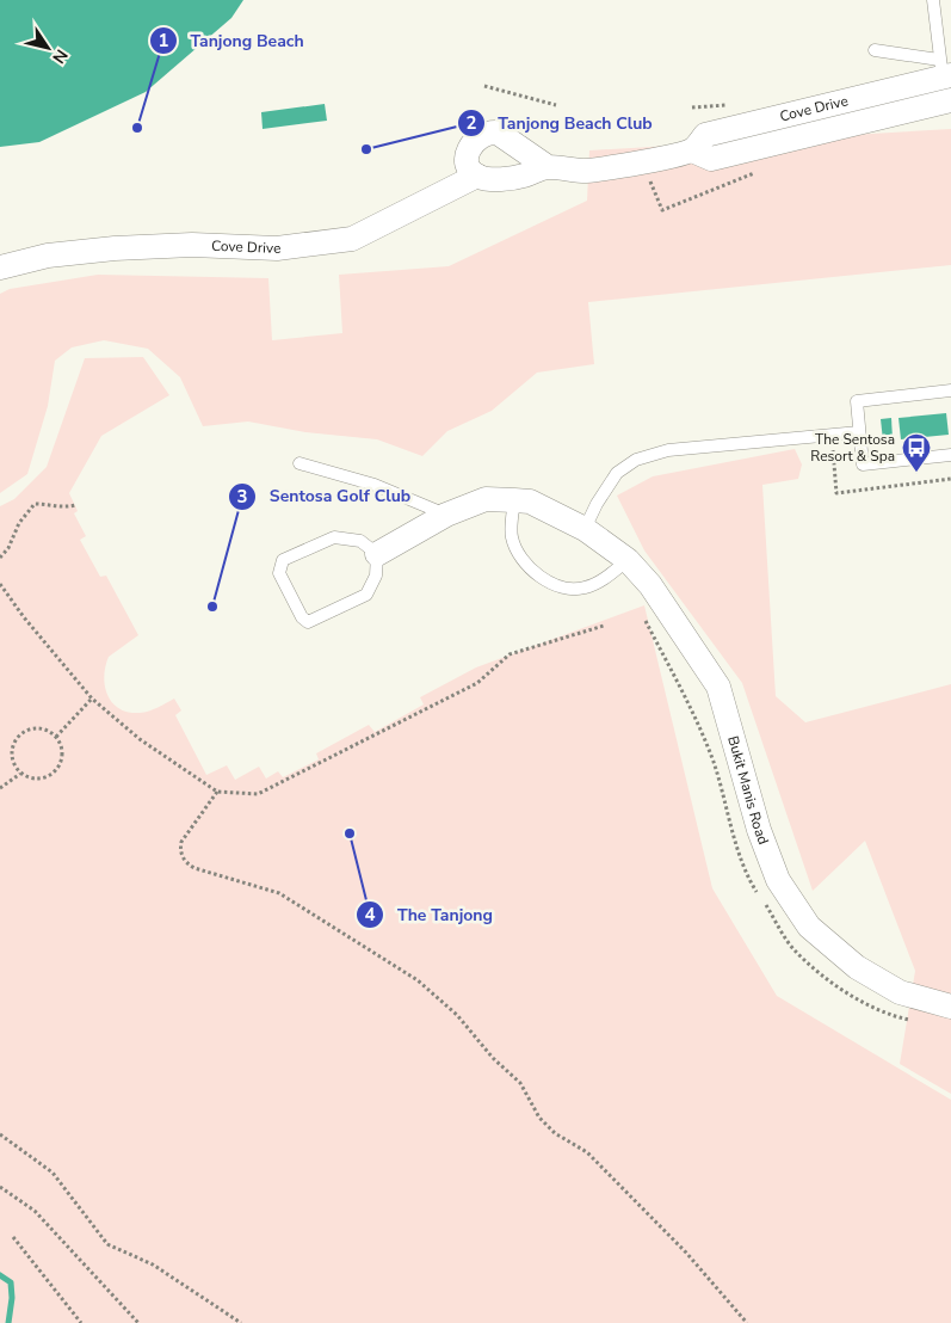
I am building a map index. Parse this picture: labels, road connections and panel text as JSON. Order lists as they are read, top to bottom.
{
  "streets": {
    "street": ["Cove Drive", "Bukit Manis Road"]
  },
  "places": {
    "other": [
      "Tanjong Beach",
      "Tanjong Beach Club",
      "Sentosa Golf Club",
      "The Tanjong"
    ],
    "bus stop": ["The Sentosa Resort & Spa"]
  },
  "north": "bottom right"
}
